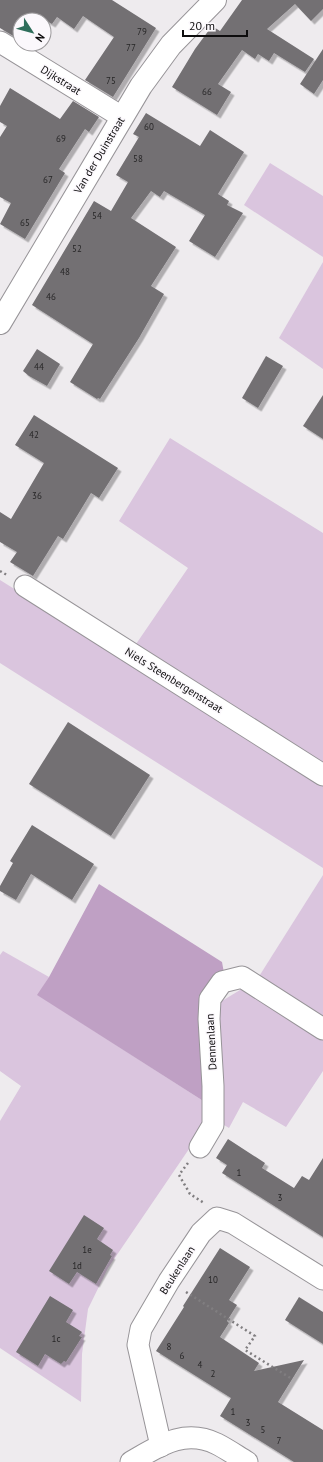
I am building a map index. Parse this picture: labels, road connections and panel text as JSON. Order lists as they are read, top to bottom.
{
  "streets": {
    "street": [
      "Dijkstraat",
      "Van der Duinstraat",
      "Niels Steenbergenstraat",
      "Dennenlaan",
      "Beukenlaan"
    ]
  },
  "crossings": [
    ["Dijkstraat", "Van der Duinstraat"]
  ],
  "house_numbers": [
    "79",
    "77",
    "75",
    "66",
    "60",
    "69",
    "58",
    "67",
    "54",
    "65",
    "52",
    "48",
    "46",
    "44",
    "42",
    "36",
    "1",
    "3",
    "1e",
    "1d",
    "10",
    "1c",
    "8",
    "6",
    "4",
    "2",
    "1",
    "3",
    "5",
    "7"
  ],
  "scale_bar": "20 m",
  "north": "bottom right"
}
